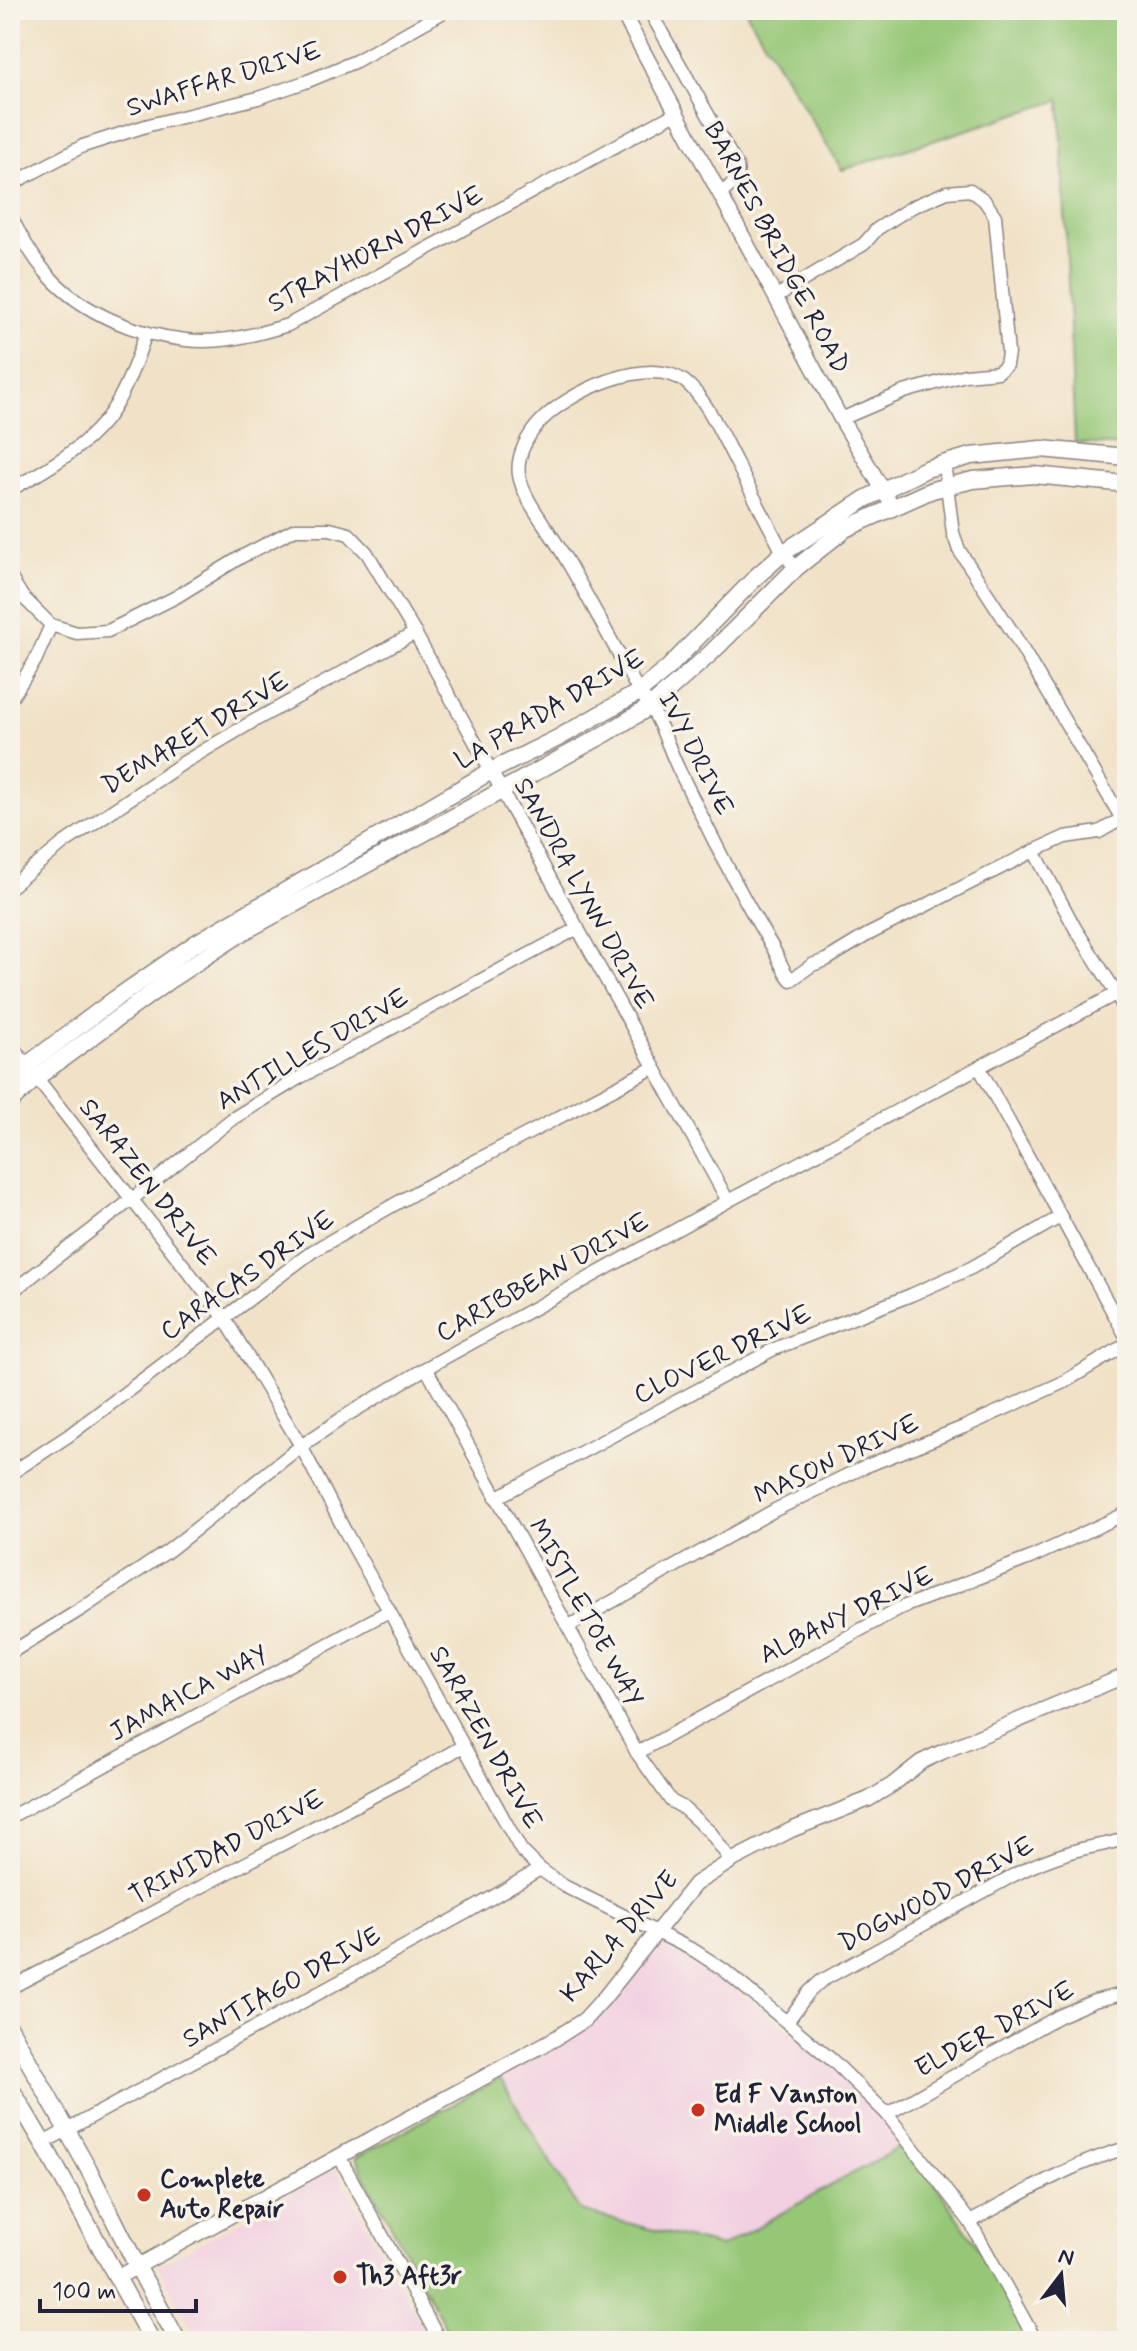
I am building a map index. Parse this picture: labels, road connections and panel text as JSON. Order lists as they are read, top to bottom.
{
  "streets": {
    "main road": ["LA PRADA DRIVE"],
    "street": [
      "SWAFFAR DRIVE",
      "BARNES BRIDGE ROAD",
      "STRAYHORN DRIVE",
      "DEMARET DRIVE",
      "IVY DRIVE",
      "SANDRA LYNN DRIVE",
      "ANTILLES DRIVE",
      "SARAZEN DRIVE",
      "CARACAS DRIVE",
      "CARIBBEAN DRIVE",
      "CLOVER DRIVE",
      "MASON DRIVE",
      "MISTLETOE WAY",
      "ALBANY DRIVE",
      "JAMAICA WAY",
      "TRINIDAD DRIVE",
      "DOGWOOD DRIVE",
      "KARLA DRIVE",
      "SANTIAGO DRIVE",
      "ELDER DRIVE"
    ]
  },
  "crossings": [
    ["BARNES BRIDGE ROAD", "STRAYHORN DRIVE"],
    ["BARNES BRIDGE ROAD", "LA PRADA DRIVE"],
    ["LA PRADA DRIVE", "IVY DRIVE"],
    ["LA PRADA DRIVE", "SANDRA LYNN DRIVE"],
    ["LA PRADA DRIVE", "SARAZEN DRIVE"],
    ["DEMARET DRIVE", "SANDRA LYNN DRIVE"],
    ["SANDRA LYNN DRIVE", "ANTILLES DRIVE"],
    ["SANDRA LYNN DRIVE", "CARACAS DRIVE"],
    ["SANDRA LYNN DRIVE", "CARIBBEAN DRIVE"],
    ["ANTILLES DRIVE", "SARAZEN DRIVE"],
    ["SARAZEN DRIVE", "CARACAS DRIVE"],
    ["SARAZEN DRIVE", "CARIBBEAN DRIVE"],
    ["SARAZEN DRIVE", "JAMAICA WAY"],
    ["SARAZEN DRIVE", "TRINIDAD DRIVE"],
    ["SARAZEN DRIVE", "DOGWOOD DRIVE"],
    ["SARAZEN DRIVE", "KARLA DRIVE"],
    ["SARAZEN DRIVE", "SANTIAGO DRIVE"],
    ["SARAZEN DRIVE", "ELDER DRIVE"],
    ["CARIBBEAN DRIVE", "MISTLETOE WAY"],
    ["CLOVER DRIVE", "MISTLETOE WAY"],
    ["MASON DRIVE", "MISTLETOE WAY"],
    ["MISTLETOE WAY", "ALBANY DRIVE"],
    ["MISTLETOE WAY", "KARLA DRIVE"]
  ],
  "places": ["Ed F Vanston Middle School", "Complete Auto Repair", "Th3 Aft3r"],
  "scale_bar": "100 m",
  "north": "top"
}
